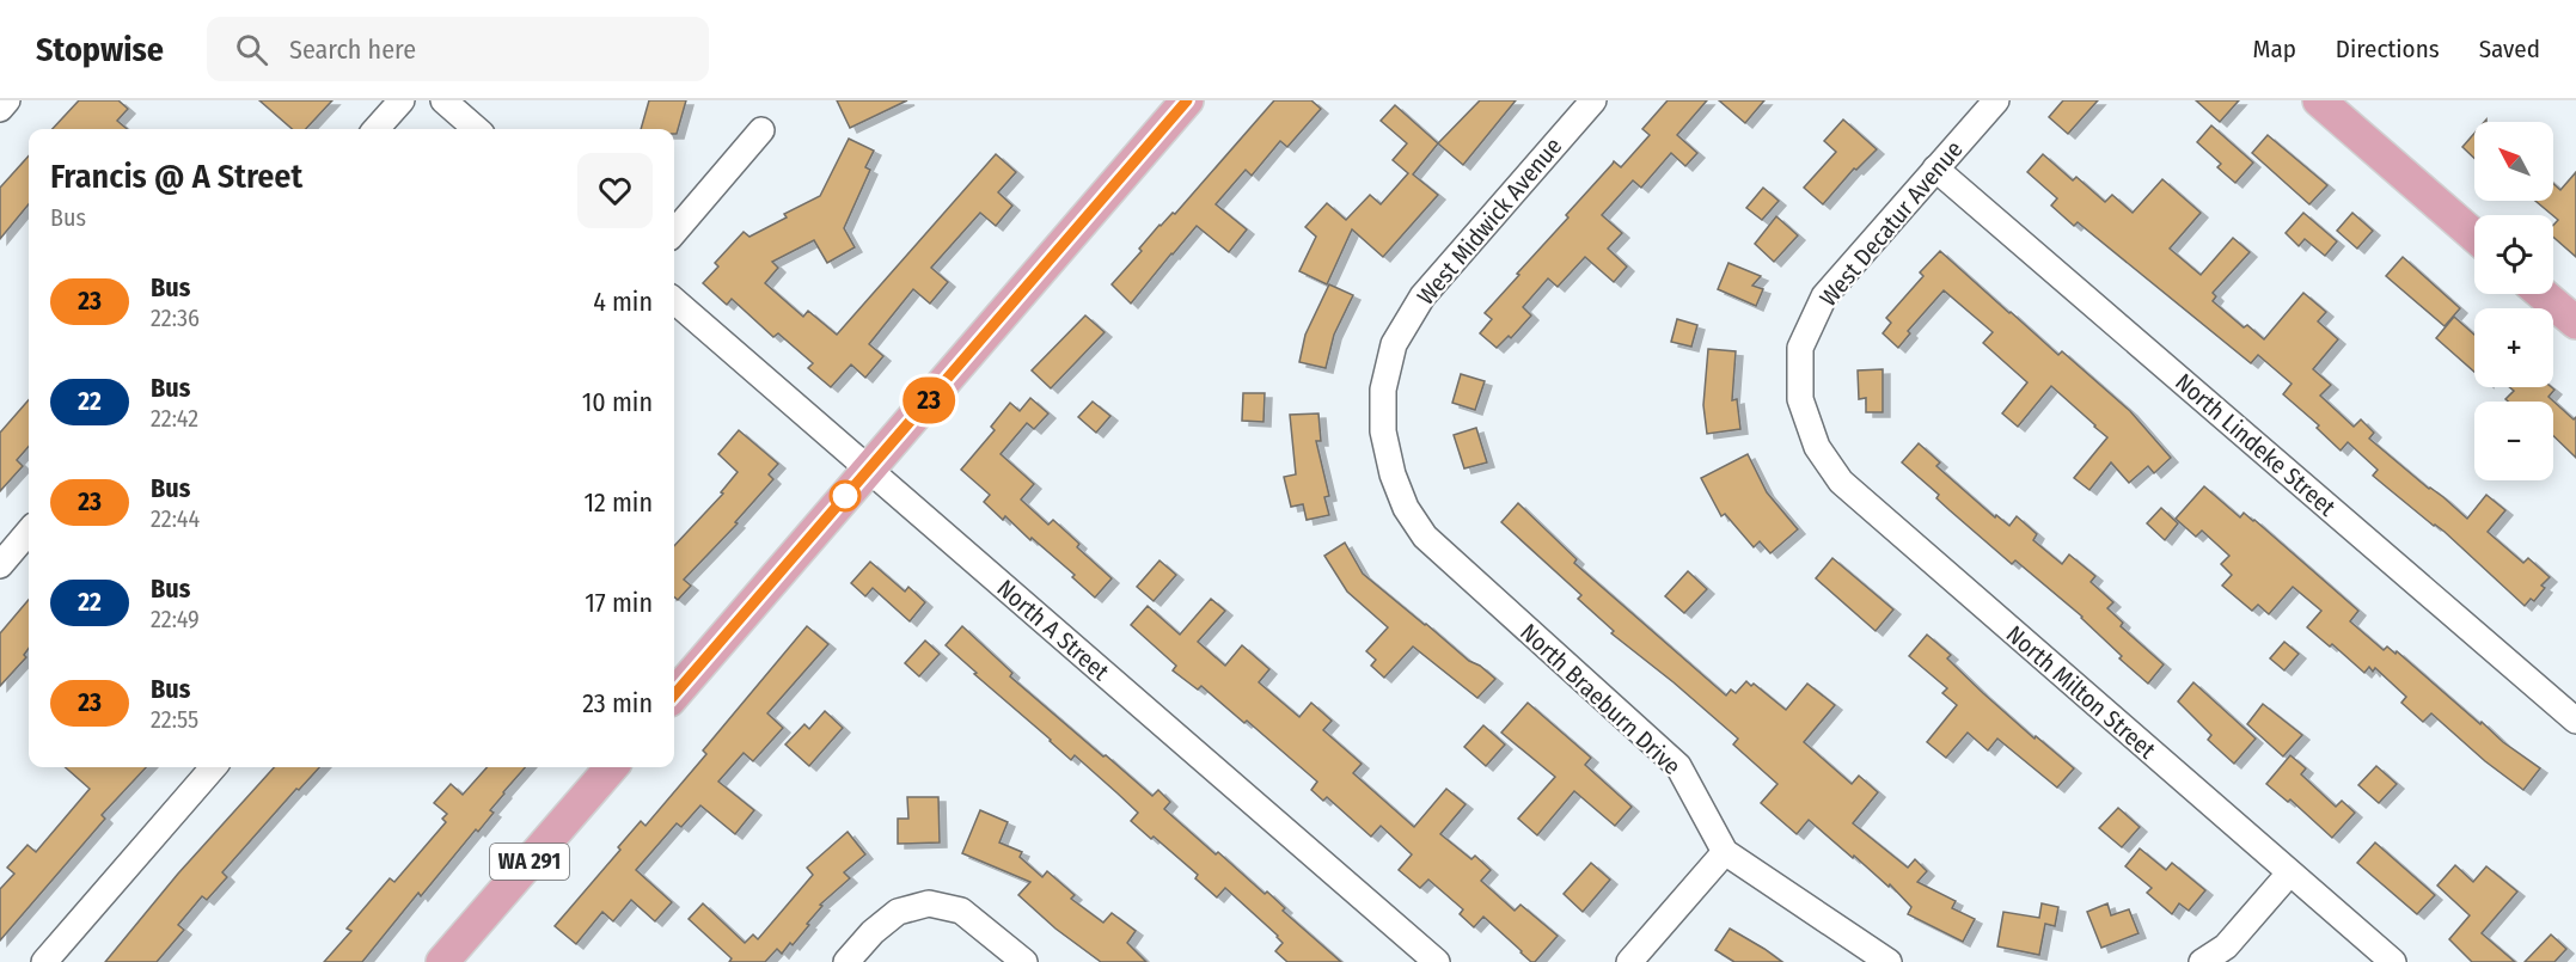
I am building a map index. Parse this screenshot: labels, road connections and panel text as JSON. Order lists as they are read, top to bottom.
{
  "streets": {
    "main road": ["WA 291"],
    "street": [
      "West Midwick Avenue",
      "West Decatur Avenue",
      "North Lindeke Street",
      "North A Street",
      "North Milton Street",
      "North Braeburn Drive"
    ]
  },
  "crossings": [
    ["West Midwick Avenue", "North Braeburn Drive"],
    ["West Decatur Avenue", "North Lindeke Street"],
    ["West Decatur Avenue", "North Milton Street"]
  ],
  "lines": ["bus line 23"],
  "north": "top left",
  "page": {
    "header": "Stopwise",
    "search": "Search here",
    "nav": ["Map", "Directions", "Saved"],
    "on_map": "23",
    "map_buttons": ["+", "−"],
    "heading": ["Francis @ A Street", "Bus"],
    "list": [
      {
        "mark": "23",
        "name": "Bus",
        "note": "22:36",
        "value": "4 min"
      },
      {
        "mark": "22",
        "name": "Bus",
        "note": "22:42",
        "value": "10 min"
      },
      {
        "mark": "23",
        "name": "Bus",
        "note": "22:44",
        "value": "12 min"
      },
      {
        "mark": "22",
        "name": "Bus",
        "note": "22:49",
        "value": "17 min"
      },
      {
        "mark": "23",
        "name": "Bus",
        "note": "22:55",
        "value": "23 min"
      }
    ]
  }
}
